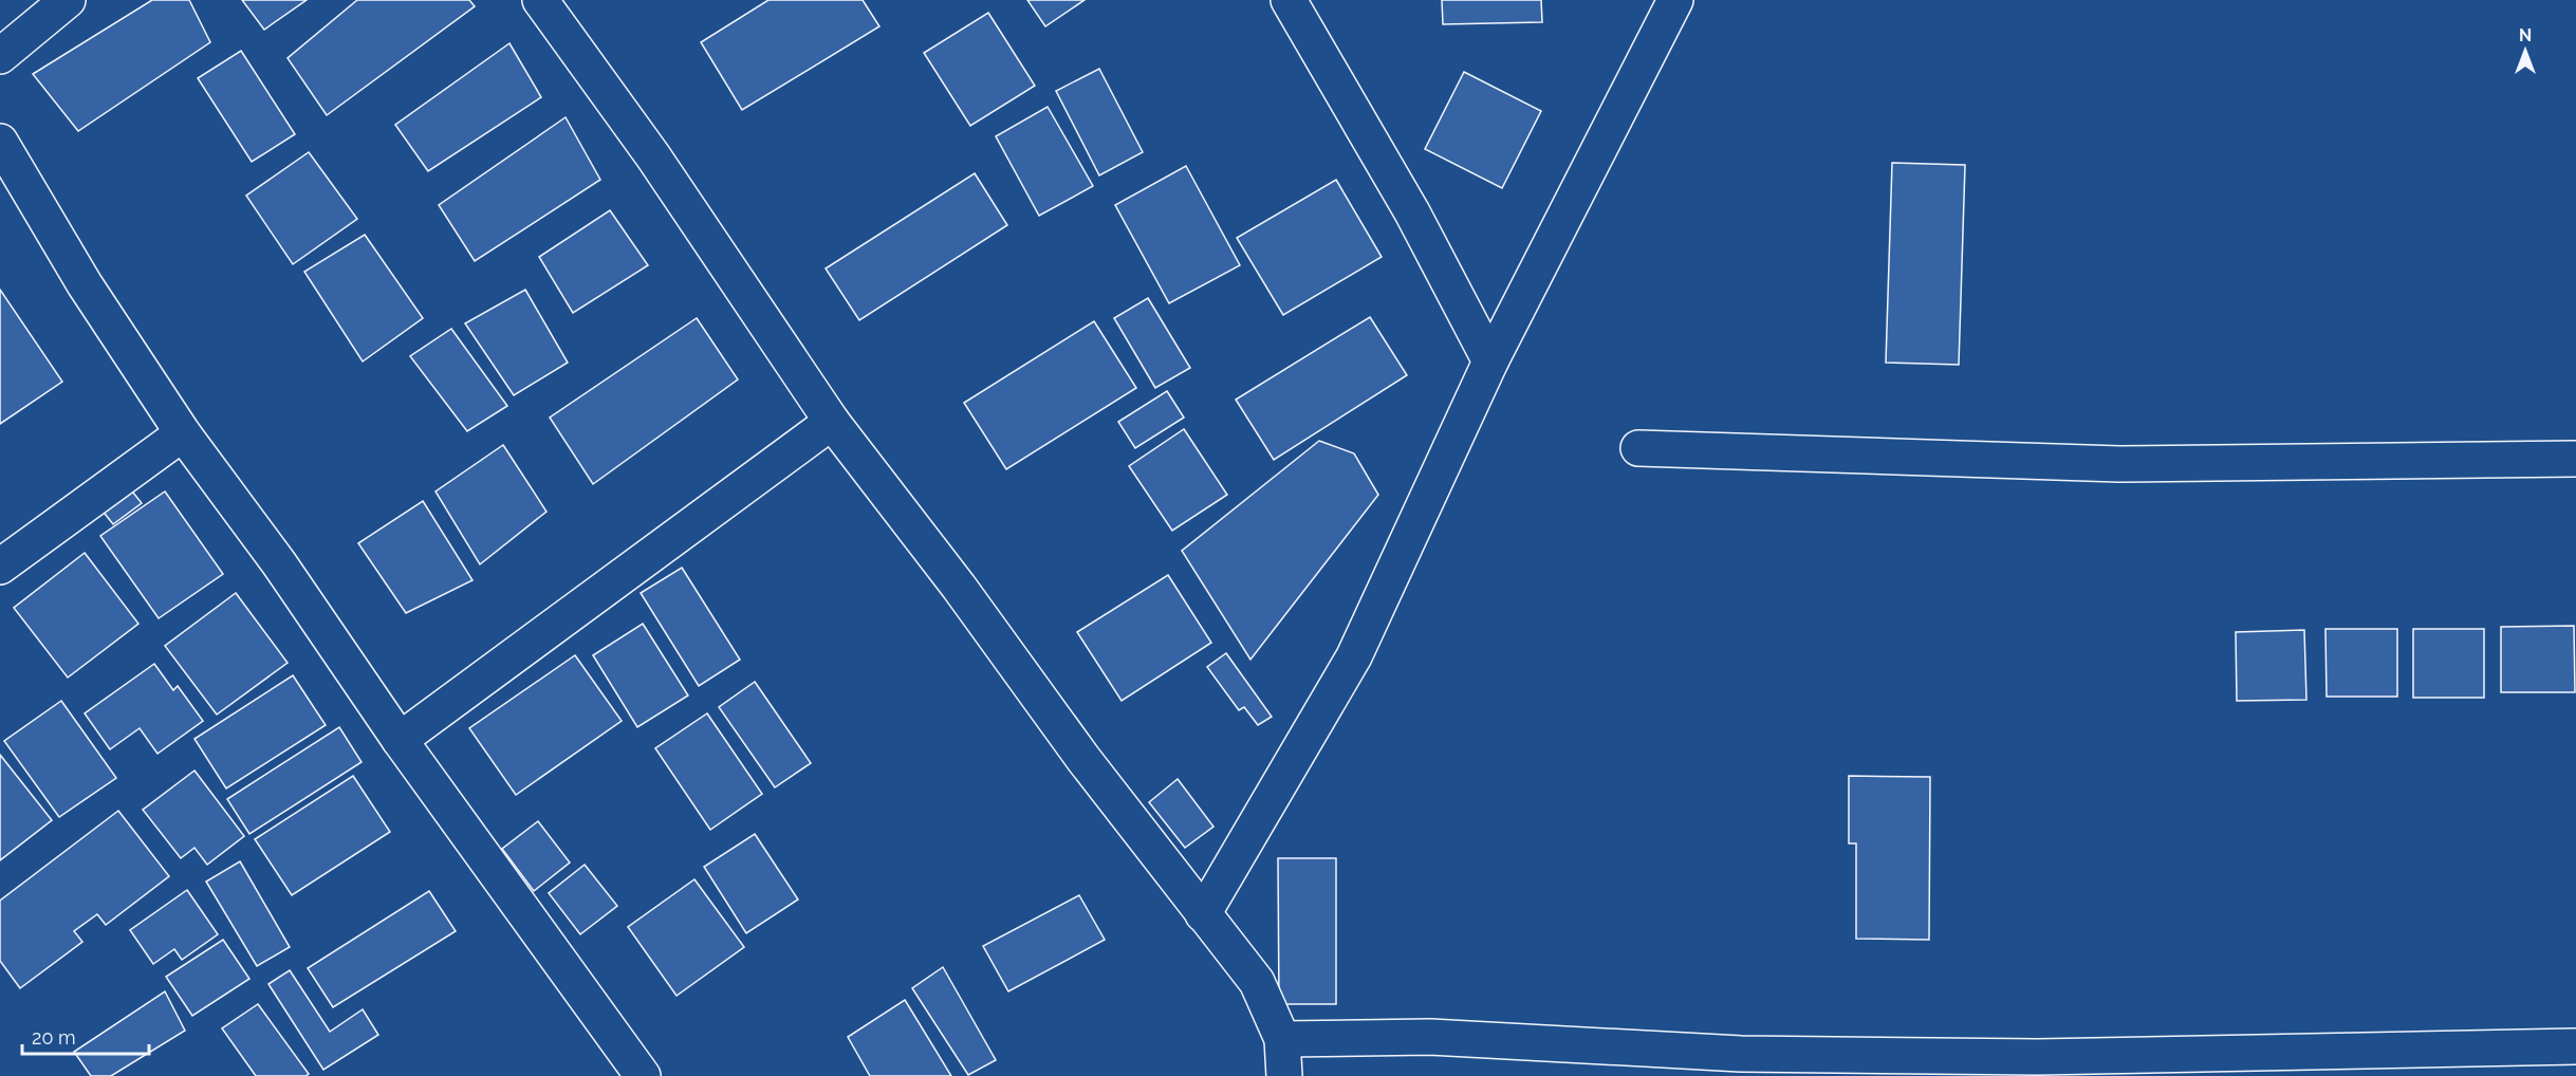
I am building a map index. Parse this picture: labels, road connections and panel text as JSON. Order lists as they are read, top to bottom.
{
  "scale_bar": "20 m",
  "north": "top"
}
